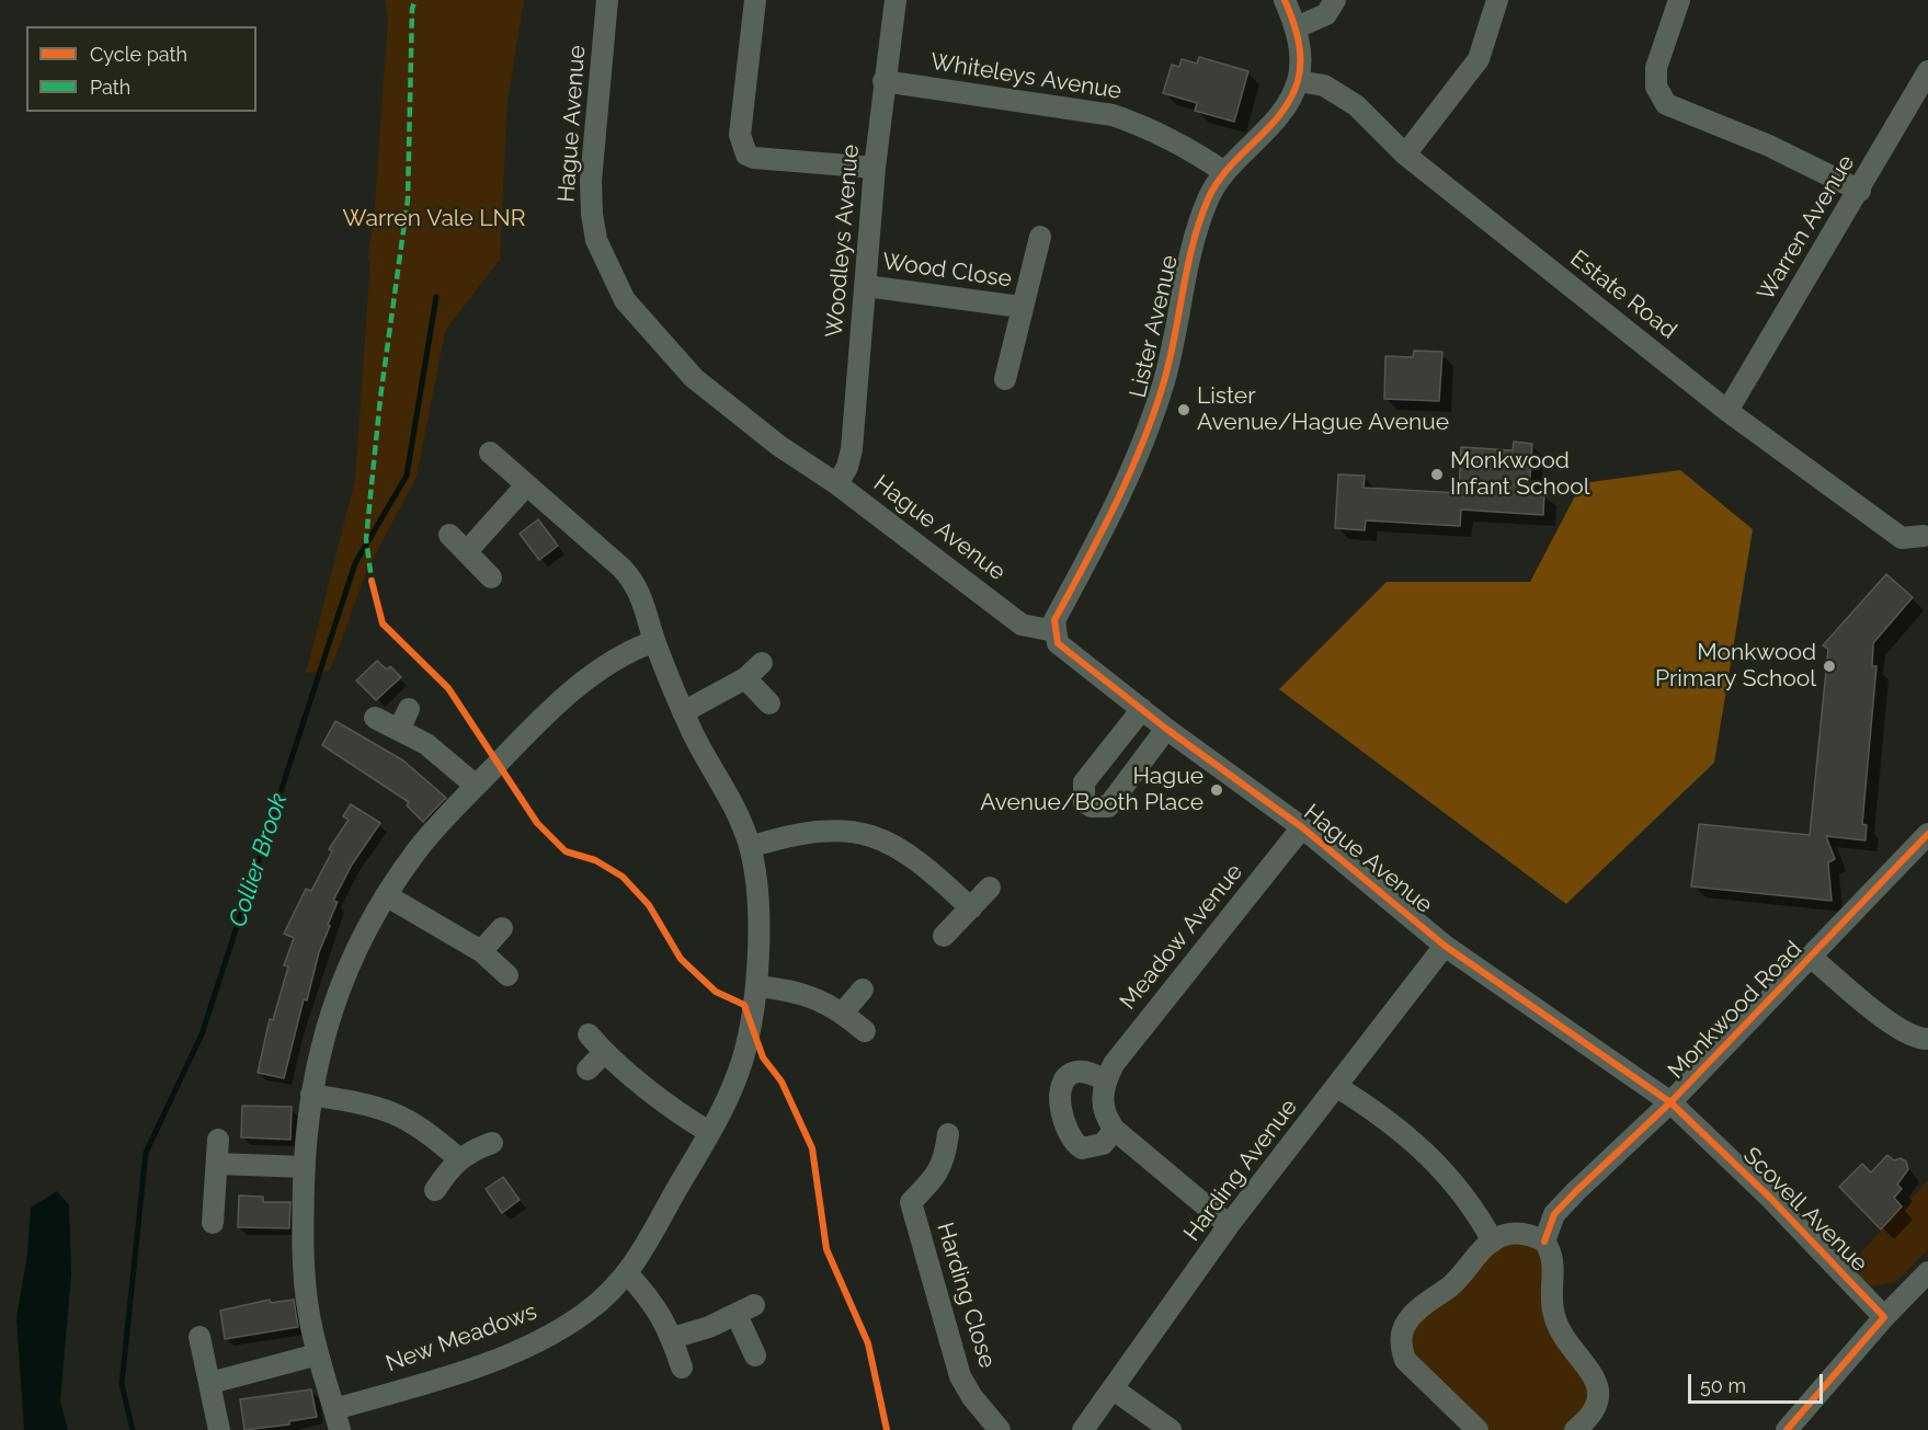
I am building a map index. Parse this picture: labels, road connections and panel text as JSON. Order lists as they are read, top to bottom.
{
  "streets": {
    "street": [
      "Whiteleys Avenue",
      "Hague Avenue",
      "Warren Avenue",
      "Woodleys Avenue",
      "Wood Close",
      "Estate Road",
      "Lister Avenue",
      "Meadow Avenue",
      "Monkwood Road",
      "Harding Avenue",
      "Scovell Avenue",
      "Harding Close",
      "New Meadows"
    ]
  },
  "crossings": [
    ["Whiteleys Avenue", "Woodleys Avenue"],
    ["Whiteleys Avenue", "Lister Avenue"],
    ["Hague Avenue", "Woodleys Avenue"],
    ["Hague Avenue", "Lister Avenue"],
    ["Hague Avenue", "Meadow Avenue"],
    ["Hague Avenue", "Monkwood Road"],
    ["Hague Avenue", "Harding Avenue"],
    ["Hague Avenue", "Scovell Avenue"],
    ["Warren Avenue", "Estate Road"],
    ["Woodleys Avenue", "Wood Close"],
    ["Estate Road", "Lister Avenue"],
    ["Meadow Avenue", "Harding Avenue"],
    ["Monkwood Road", "Scovell Avenue"]
  ],
  "water": ["Collier Brook"],
  "parks": ["Warren Vale LNR"],
  "places": [
    "Lister Avenue/Hague Avenue",
    "Monkwood Infant School",
    "Monkwood Primary School",
    "Hague Avenue/Booth Place"
  ],
  "legend": ["Cycle path", "Path"],
  "scale_bar": "50 m"
}
